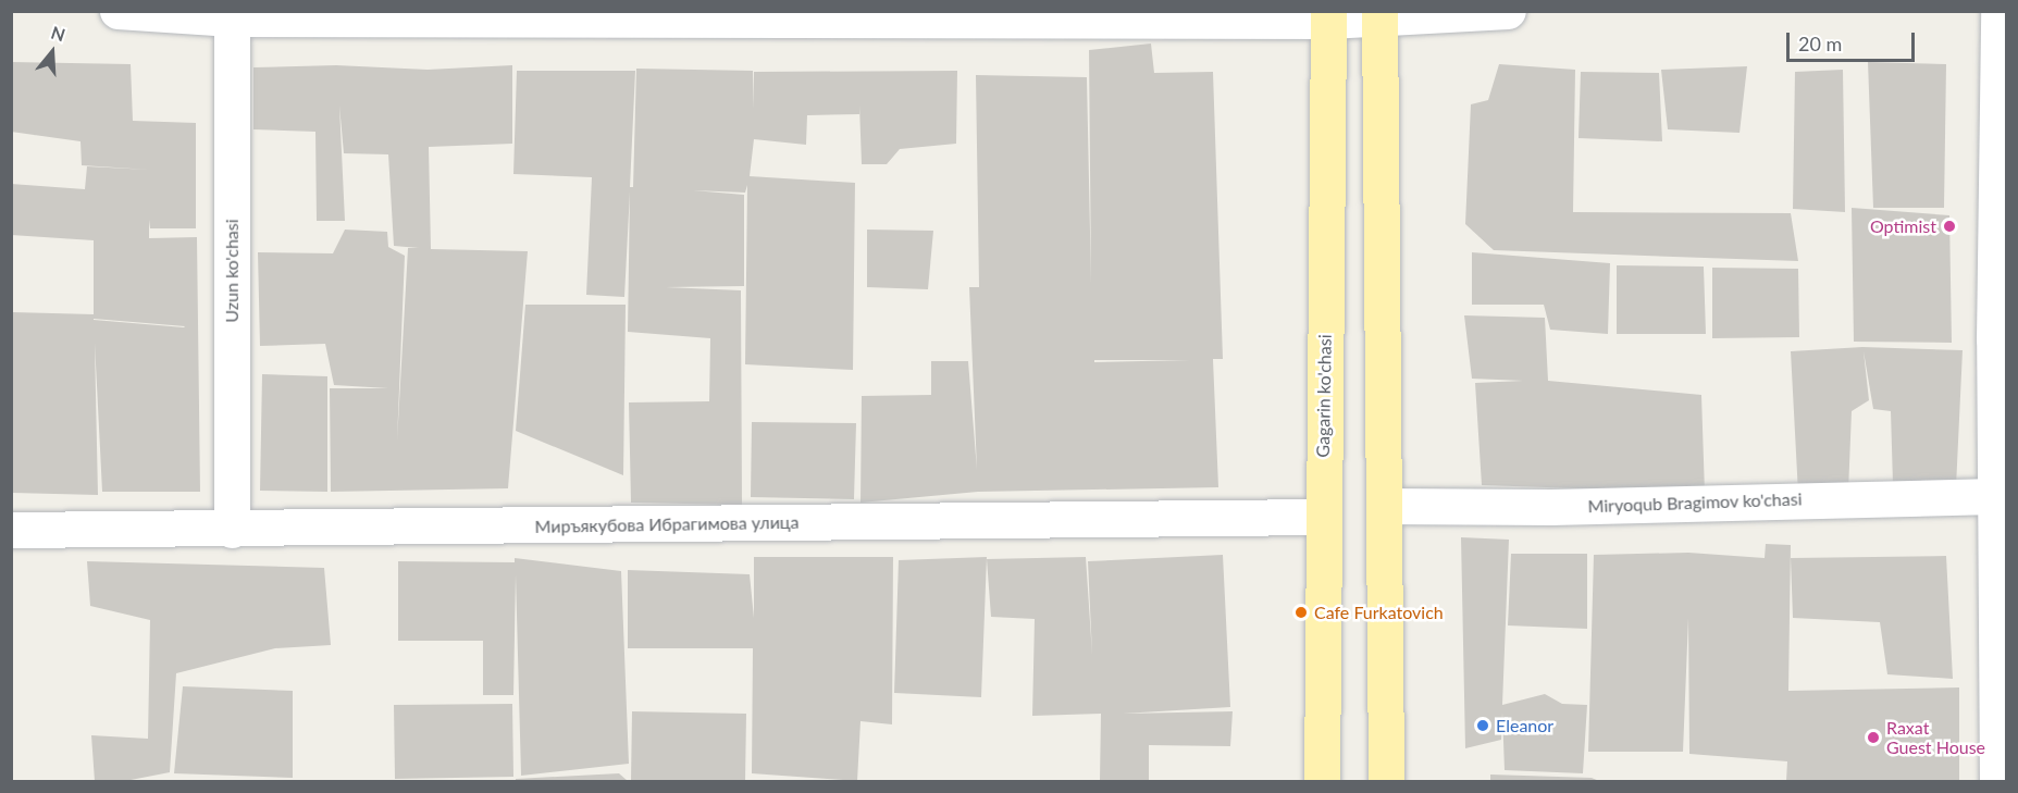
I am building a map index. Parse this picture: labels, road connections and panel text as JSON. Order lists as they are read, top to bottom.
{
  "streets": {
    "main road": ["Gagarin ko'chasi"],
    "street": ["Uzun ko'chasi", "Miryoqub Bragimov ko'chasi", "Миръякубова Ибрагимова улица"]
  },
  "crossings": [
    ["Uzun ko'chasi", "Миръякубова Ибрагимова улица"],
    ["Gagarin ko'chasi", "Миръякубова Ибрагимова улица"]
  ],
  "places": [
    "Optimist",
    "Cafe Furkatovich",
    "Eleanor",
    "Raxat Guest House"
  ],
  "scale_bar": "20 m",
  "north": "top"
}
